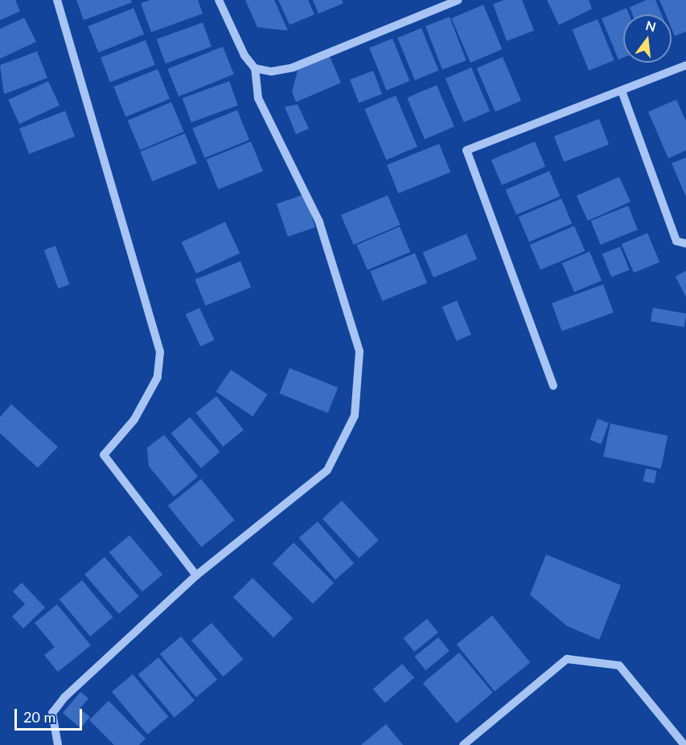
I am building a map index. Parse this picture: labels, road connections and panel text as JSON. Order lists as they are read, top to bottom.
{
  "scale_bar": "20 m",
  "north": "top"
}
